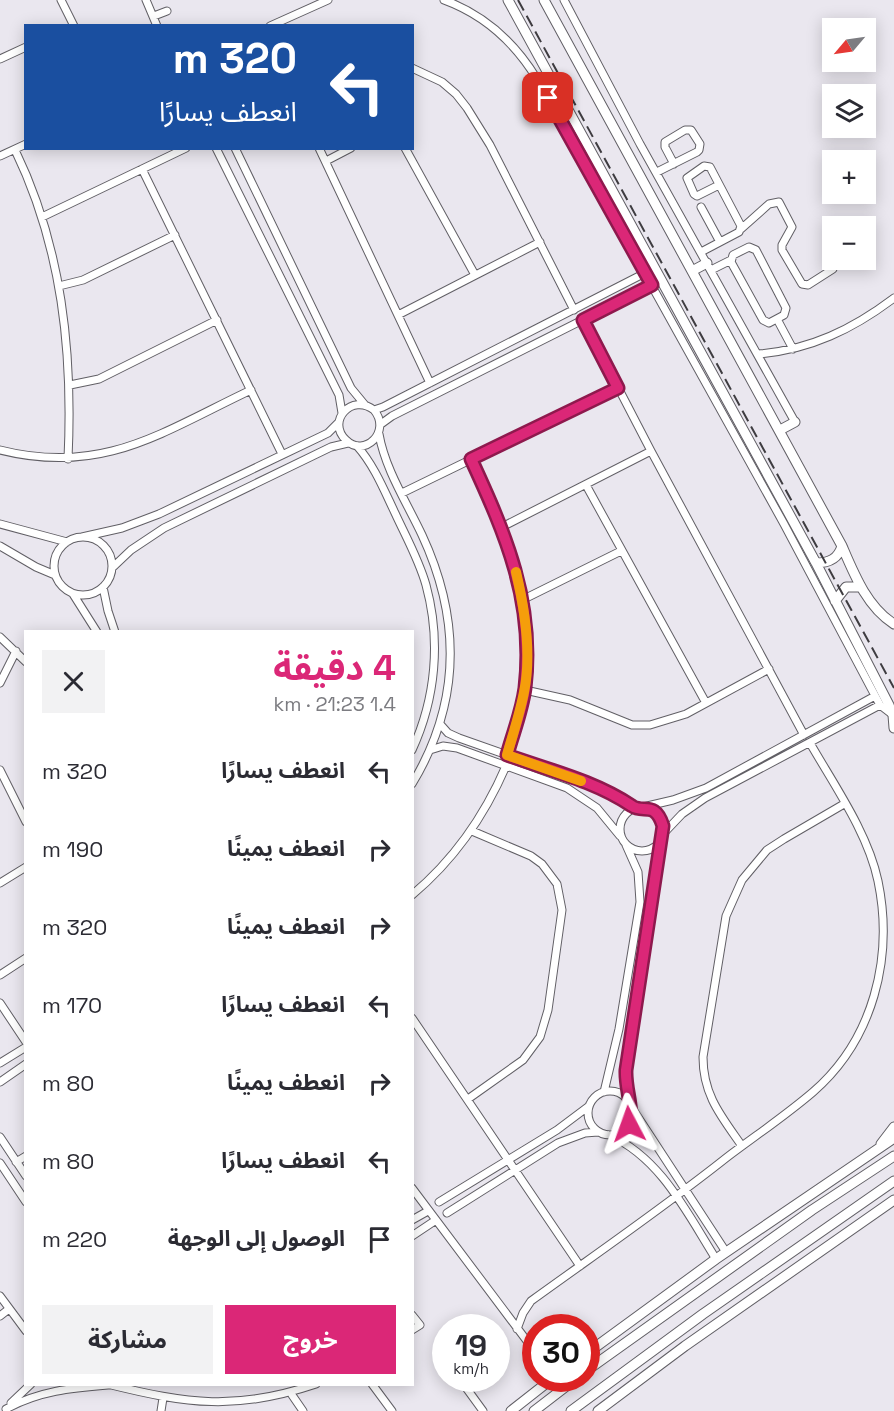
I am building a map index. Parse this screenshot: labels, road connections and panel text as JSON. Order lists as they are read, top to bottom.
{
  "north": "bottom left",
  "page": {
    "map_buttons": ["+", "−"],
    "turn": ["320 m", "انعطف يسارًا"],
    "heading": ["4 دقيقة", "1.4 km · 21:23"],
    "list": [
      {
        "name": "انعطف يسارًا",
        "value": "320 m"
      },
      {
        "name": "انعطف يمينًا",
        "value": "190 m"
      },
      {
        "name": "انعطف يمينًا",
        "value": "320 m"
      },
      {
        "name": "انعطف يسارًا",
        "value": "170 m"
      },
      {
        "name": "انعطف يمينًا",
        "value": "80 m"
      },
      {
        "name": "انعطف يسارًا",
        "value": "80 m"
      },
      {
        "name": "الوصول إلى الوجهة",
        "value": "220 m"
      }
    ],
    "buttons": ["خروج", "مشاركة"],
    "speed": "19 km/h",
    "limit": "30"
  }
}
